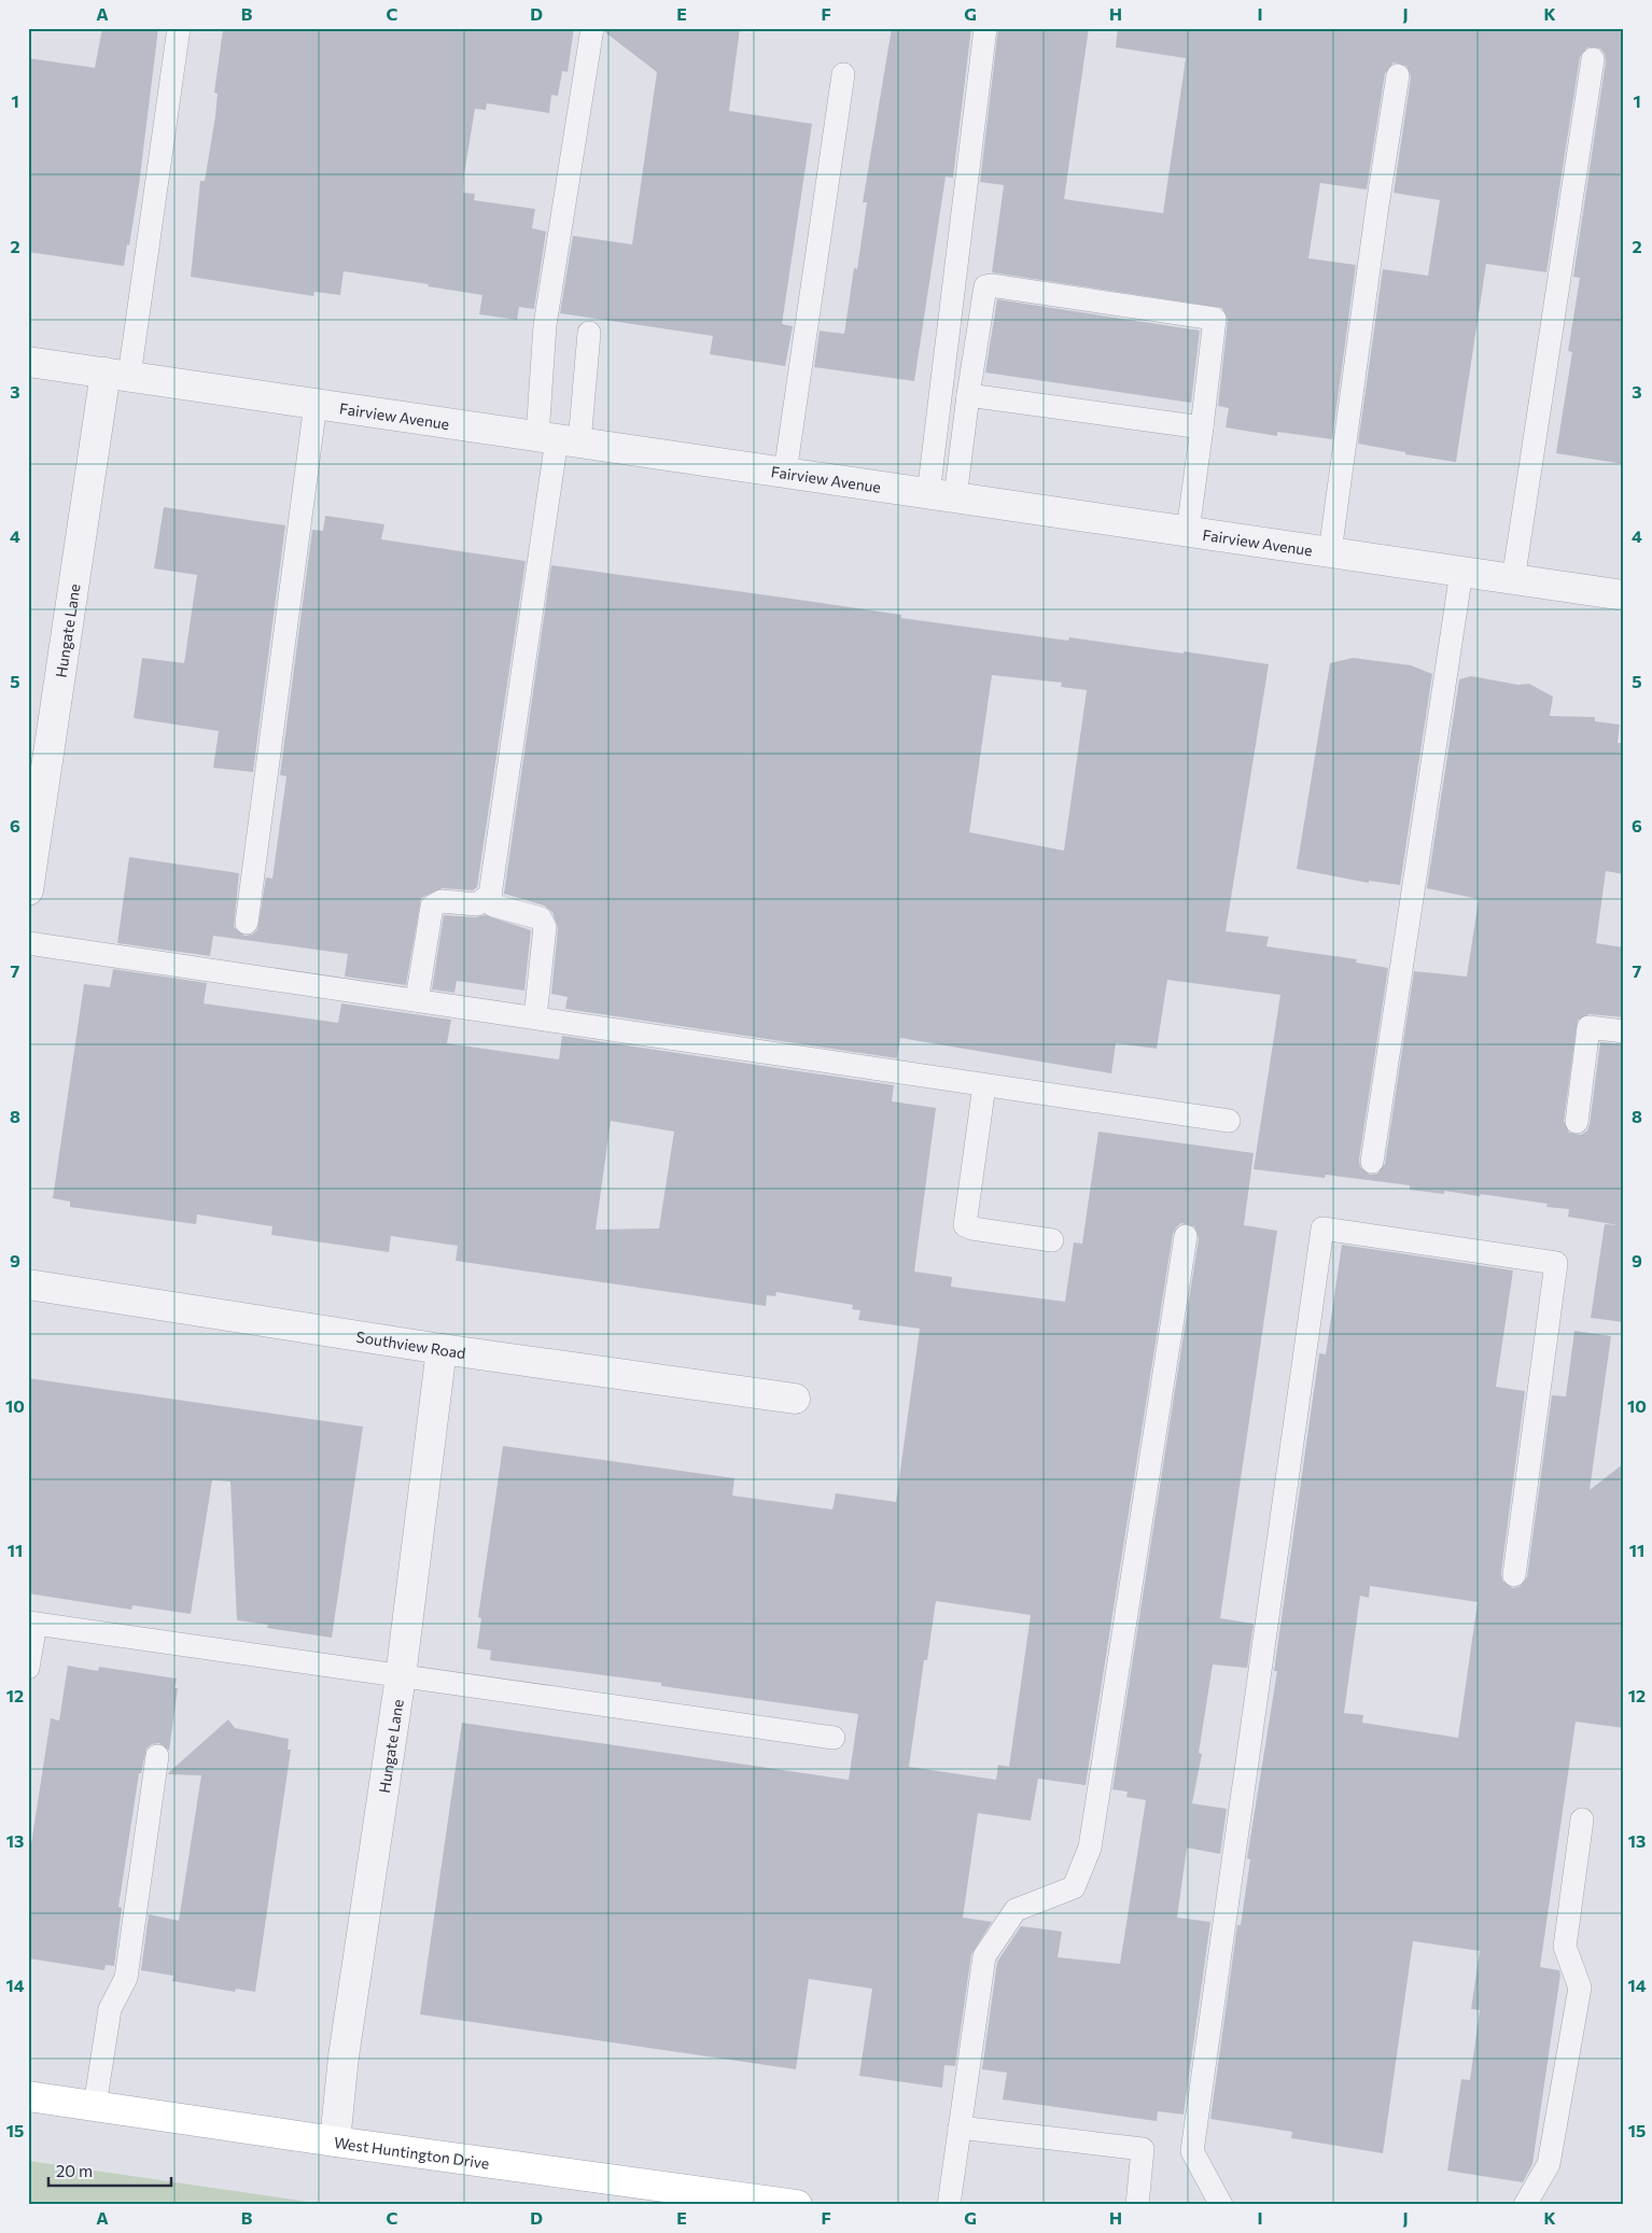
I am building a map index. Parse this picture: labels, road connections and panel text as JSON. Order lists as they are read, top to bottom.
{
  "streets": {
    "main road": ["West Huntington Drive"],
    "street": ["Fairview Avenue", "Hungate Lane", "Southview Road"]
  },
  "crossings": [
    ["Fairview Avenue", "Hungate Lane"],
    ["Hungate Lane", "Southview Road"],
    ["Hungate Lane", "West Huntington Drive"]
  ],
  "scale_bar": "20 m",
  "grid": {
    "columns": [
      "A",
      "B",
      "C",
      "D",
      "E",
      "F",
      "G",
      "H",
      "I",
      "J",
      "K"
    ],
    "rows": [
      "1",
      "2",
      "3",
      "4",
      "5",
      "6",
      "7",
      "8",
      "9",
      "10",
      "11",
      "12",
      "13",
      "14",
      "15"
    ]
  }
}
